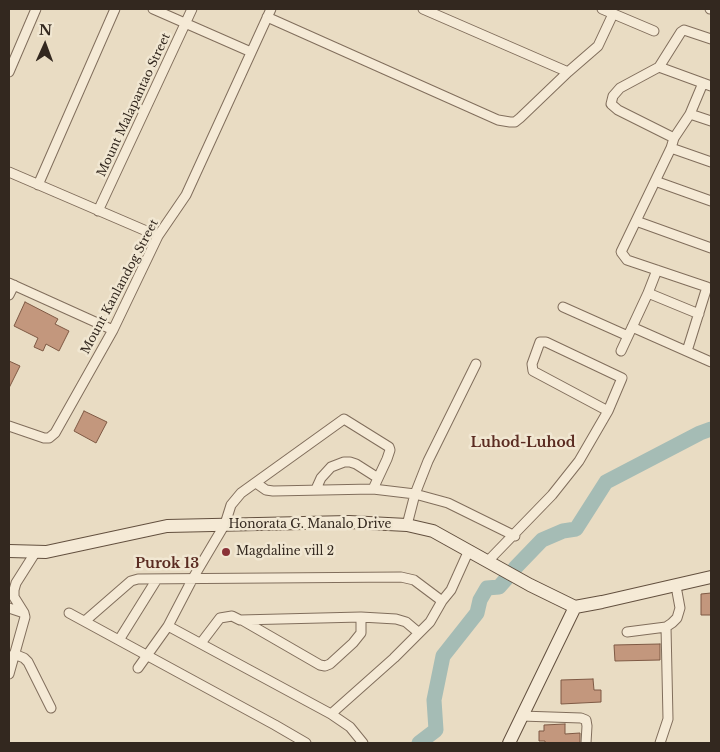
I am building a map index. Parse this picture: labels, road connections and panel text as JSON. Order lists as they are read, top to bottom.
{
  "streets": {
    "street": ["Mount Malapantao Street", "Mount Kanlandog Street", "Honorata G. Manalo Drive"]
  },
  "districts": ["Luhod-Luhod", "Purok 13"],
  "places": ["Magdaline vill 2"],
  "north": "top"
}
